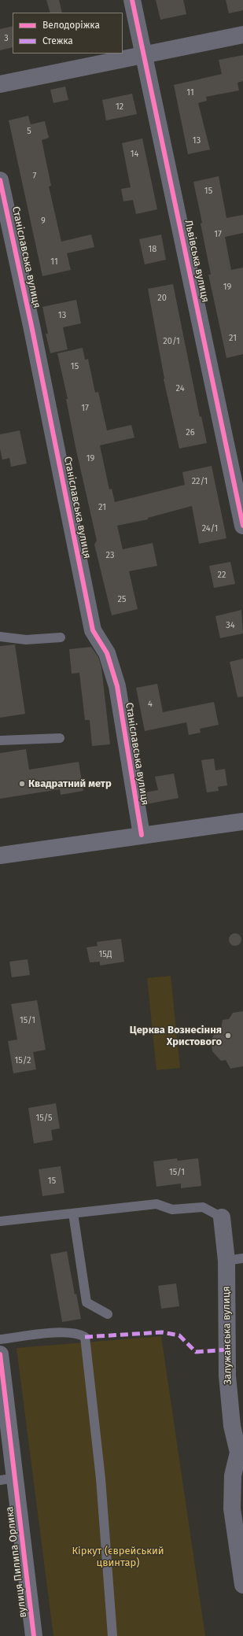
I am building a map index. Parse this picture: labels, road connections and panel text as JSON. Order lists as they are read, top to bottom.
{
  "streets": {
    "main road": ["вулиця Пилипа Орлика"],
    "street": ["Станіславська вулиця", "Львівська вулиця", "Залужанська вулиця"]
  },
  "parks": ["Кіркут (єврейський цвинтар)"],
  "places": ["Квадратний метр", "Церква Вознесіння Христового"],
  "house_numbers": [
    "3",
    "11",
    "12",
    "5",
    "13",
    "14",
    "7",
    "15",
    "9",
    "17",
    "18",
    "11",
    "19",
    "20",
    "13",
    "21",
    "20/1",
    "15",
    "24",
    "17",
    "26",
    "19",
    "22/1",
    "21",
    "24/1",
    "23",
    "22",
    "25",
    "34",
    "4",
    "15Д",
    "15/1",
    "15/2",
    "15/5",
    "15/1",
    "15"
  ],
  "legend": ["Велодоріжка", "Стежка"]
}
